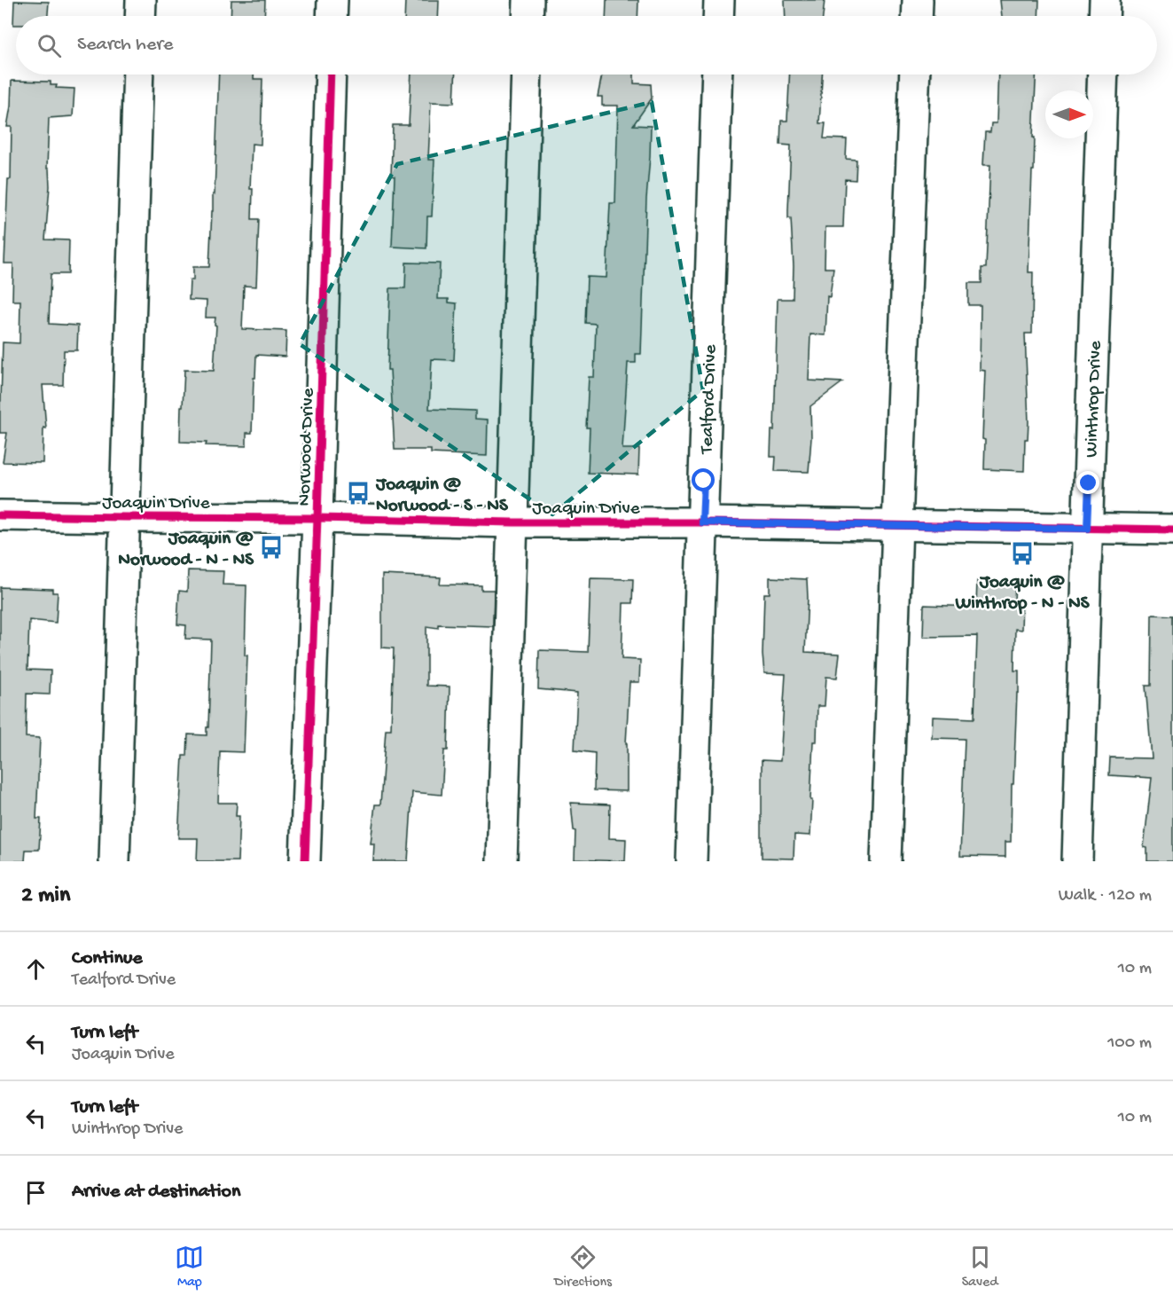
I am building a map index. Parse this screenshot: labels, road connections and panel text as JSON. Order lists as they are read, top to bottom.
{
  "streets": {
    "street": [
      "Tealford Drive",
      "Winthrop Drive",
      "Norwood Drive",
      "Joaquin Drive"
    ]
  },
  "crossings": [
    ["Tealford Drive", "Joaquin Drive"],
    ["Winthrop Drive", "Joaquin Drive"],
    ["Norwood Drive", "Joaquin Drive"]
  ],
  "places": {
    "bus stop": ["Joaquin @ Norwood - S - NS", "Joaquin @ Norwood - N - NS", "Joaquin @ Winthrop - N - NS"]
  },
  "north": "right",
  "page": {
    "search": "Search here",
    "heading": ["2 min", "Walk · 120 m"],
    "list": [
      ["Continue", "Tealford Drive", "10 m"],
      ["Turn left", "Joaquin Drive", "100 m"],
      ["Turn left", "Winthrop Drive", "10 m"],
      "Arrive at destination"
    ],
    "nav": ["Map", "Directions", "Saved"]
  }
}
